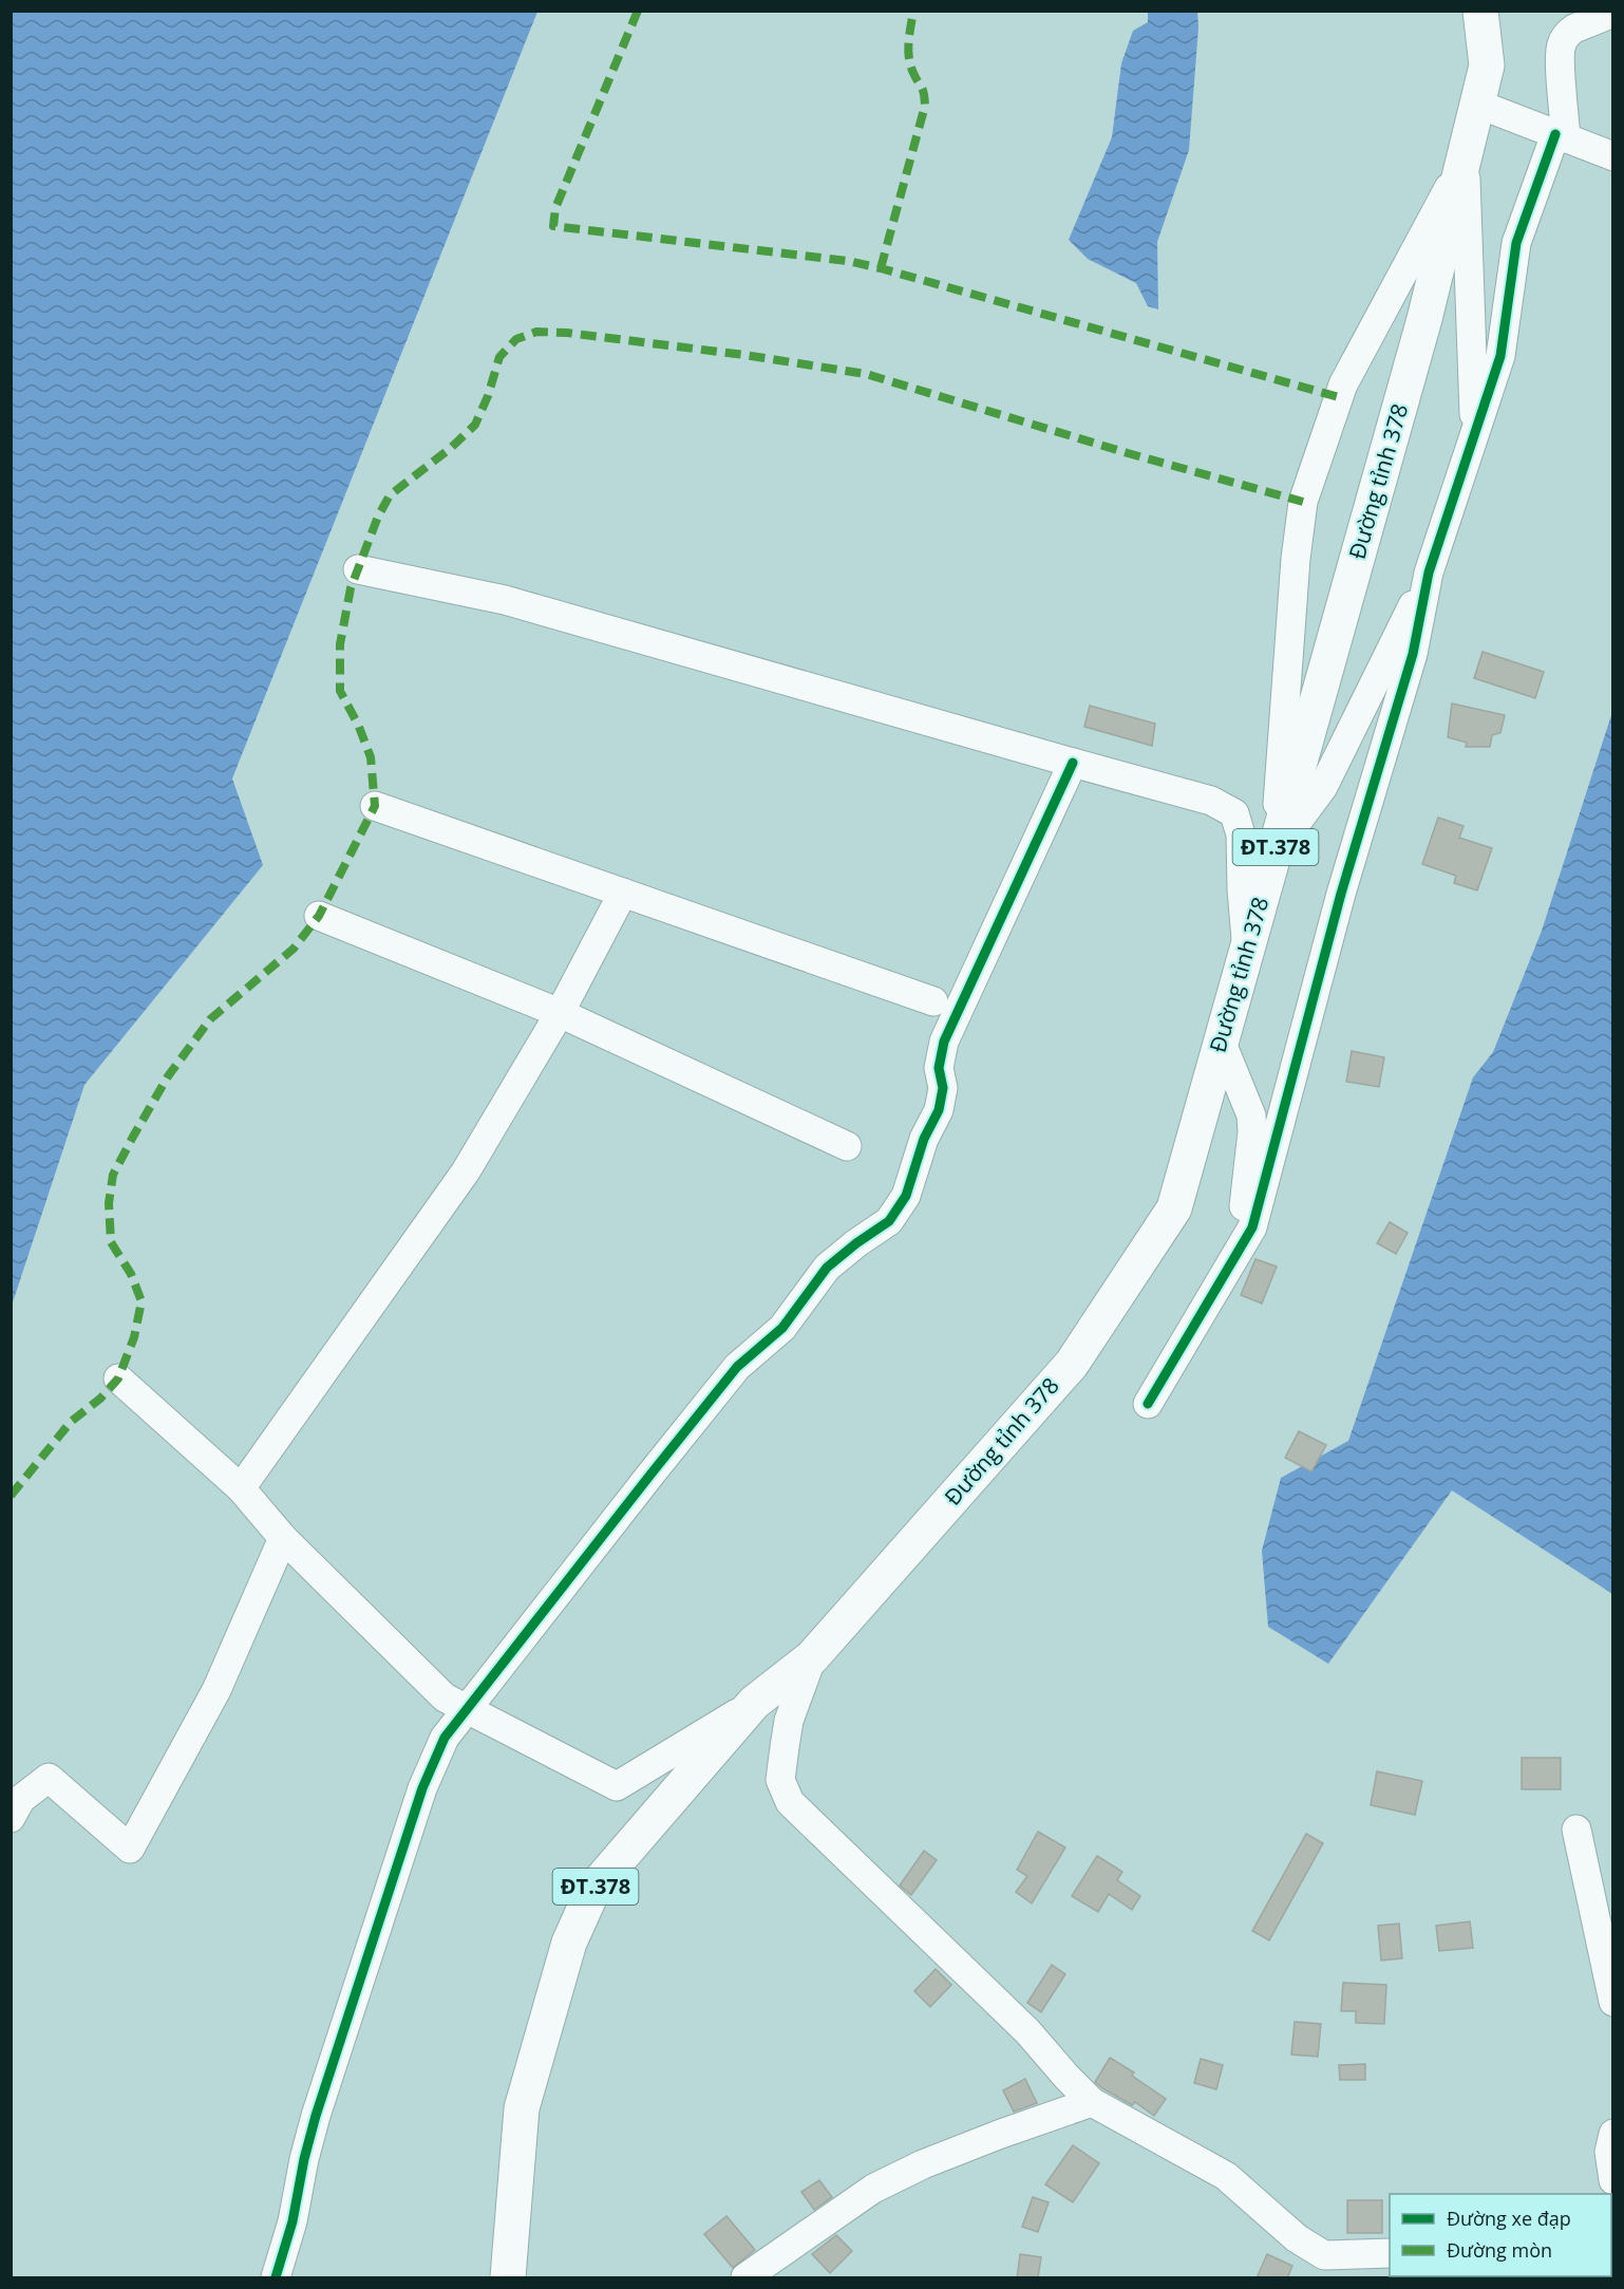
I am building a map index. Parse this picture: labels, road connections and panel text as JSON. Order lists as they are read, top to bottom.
{
  "streets": {
    "main road": ["Đường tỉnh 378", "ĐT.378"]
  },
  "crossings": [
    ["Đường tỉnh 378", "ĐT.378"]
  ],
  "legend": ["Đường xe đạp", "Đường mòn"]
}
